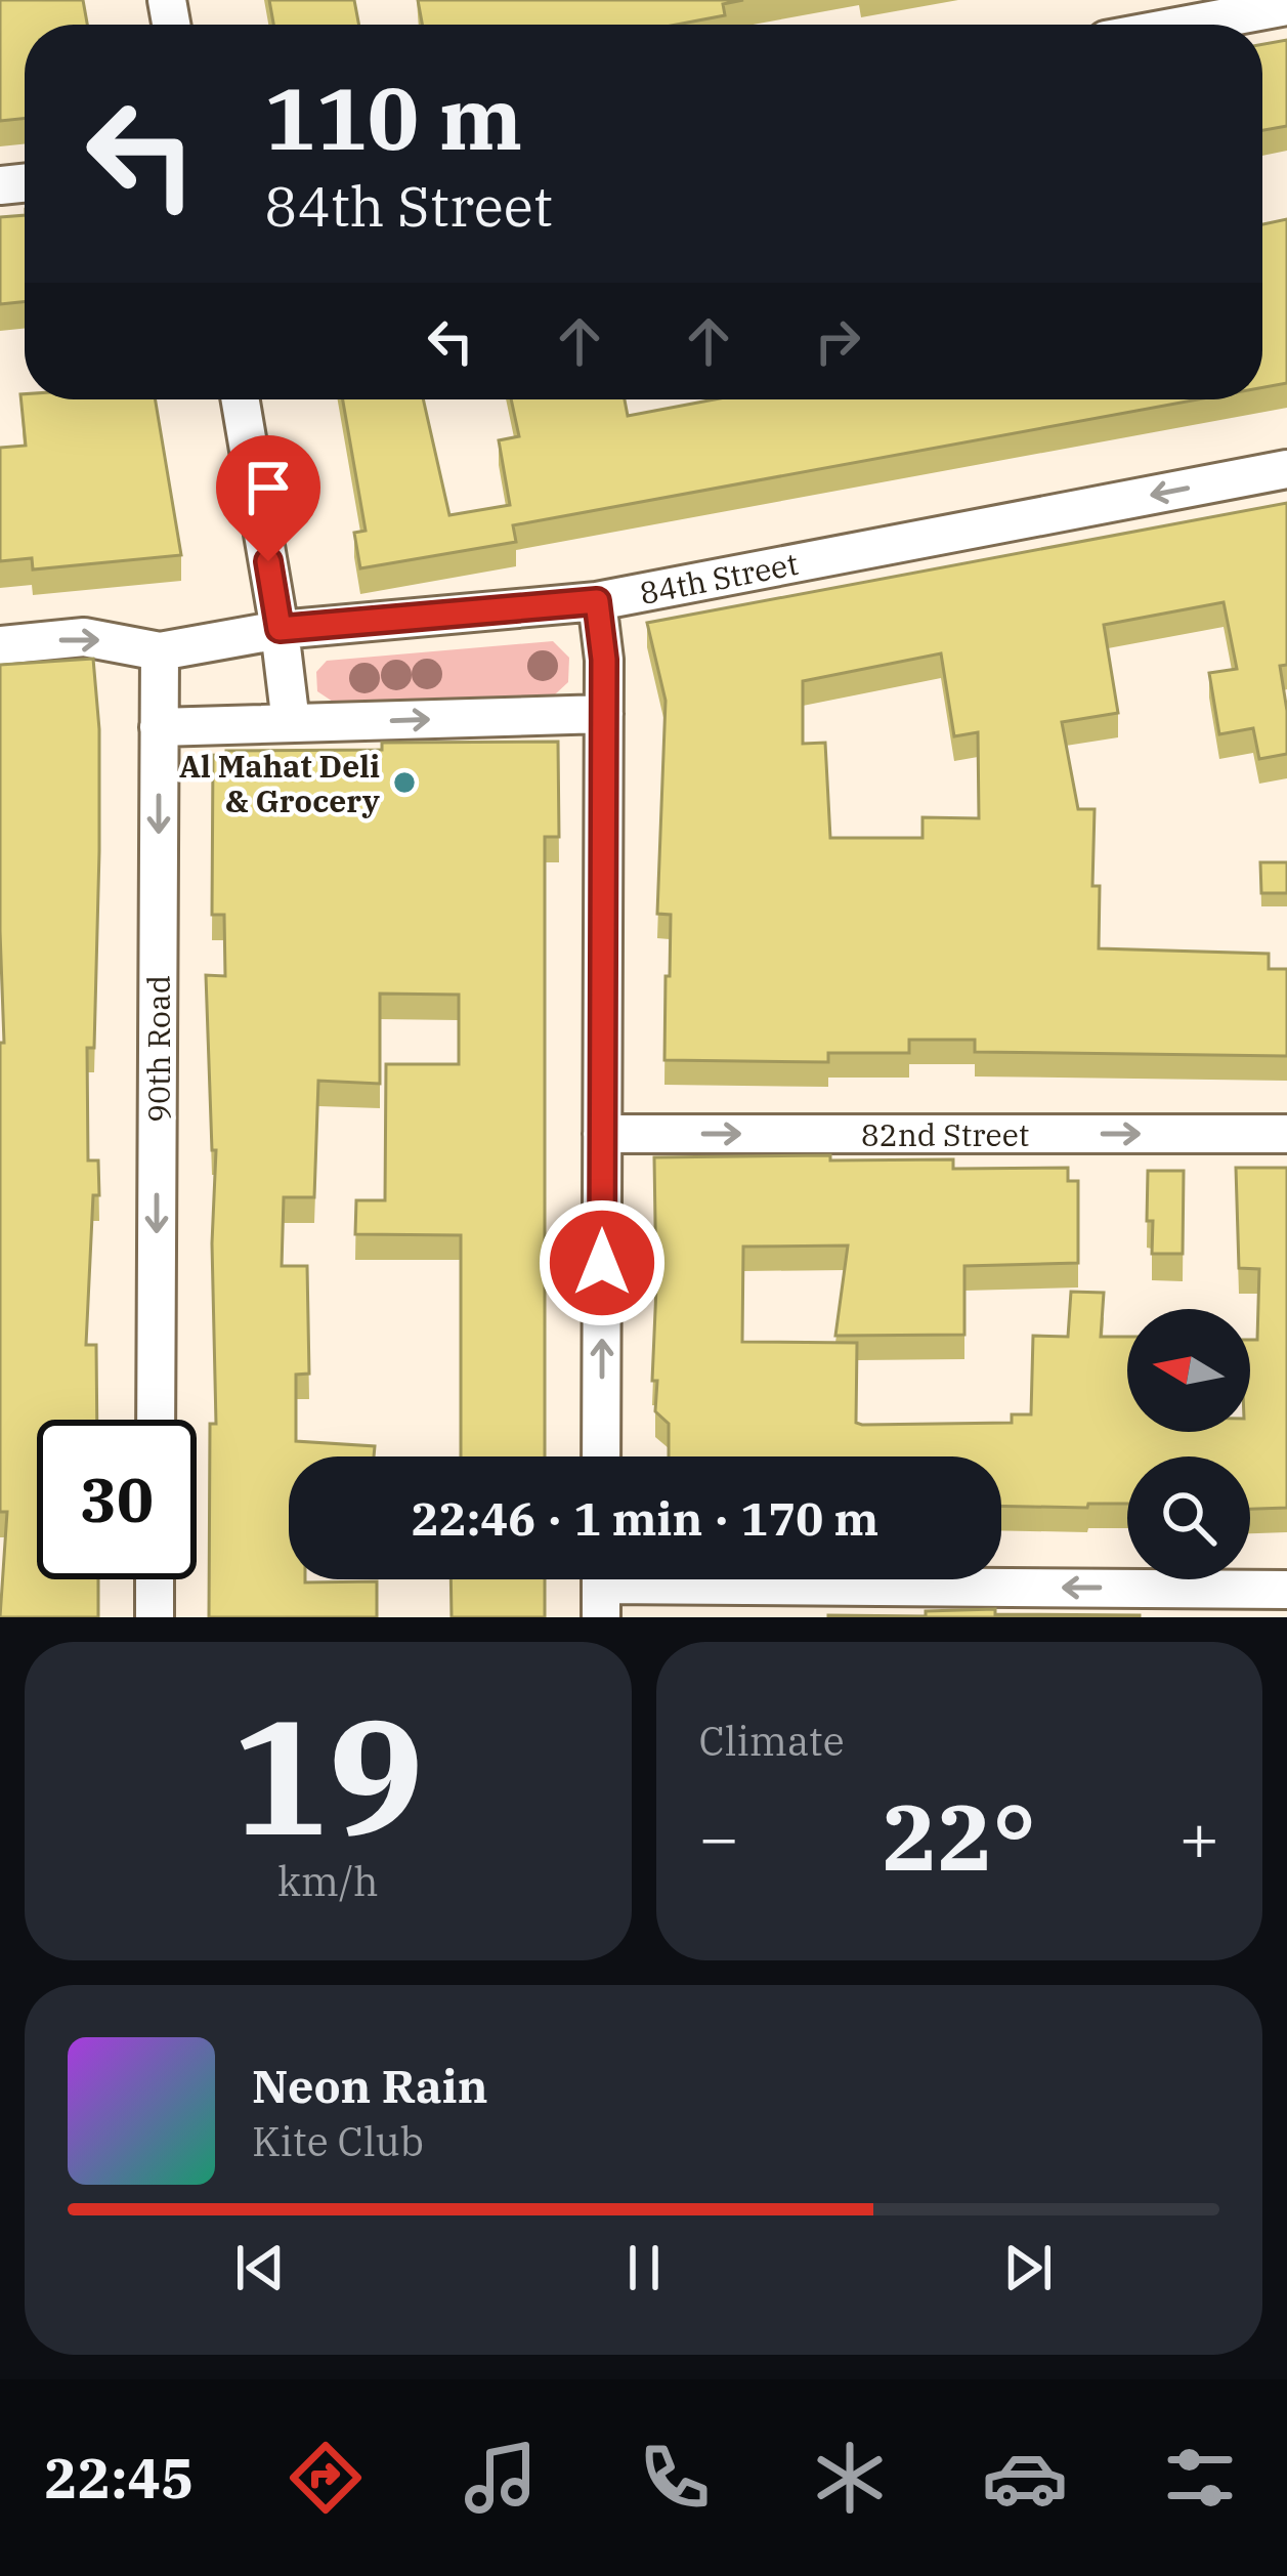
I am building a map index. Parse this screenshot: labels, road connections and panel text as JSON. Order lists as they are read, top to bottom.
{
  "streets": {
    "street": ["84th Street", "90th Road", "82nd Street"]
  },
  "crossings": [
    ["84th Street", "90th Road"]
  ],
  "one_way": ["90th Road", "82nd Street"],
  "places": ["Al Mahat Deli & Grocery"],
  "north": "left",
  "page": {
    "turn": ["110 m", "84th Street"],
    "limit": "30",
    "trip": "22:46 · 1 min · 170 m",
    "tile": [
      ["19", "km/h"],
      "Climate"
    ],
    "heat": ["−", "22°", "+"],
    "song": ["Neon Rain", "Kite Club"],
    "tabs": "22:45"
  }
}
